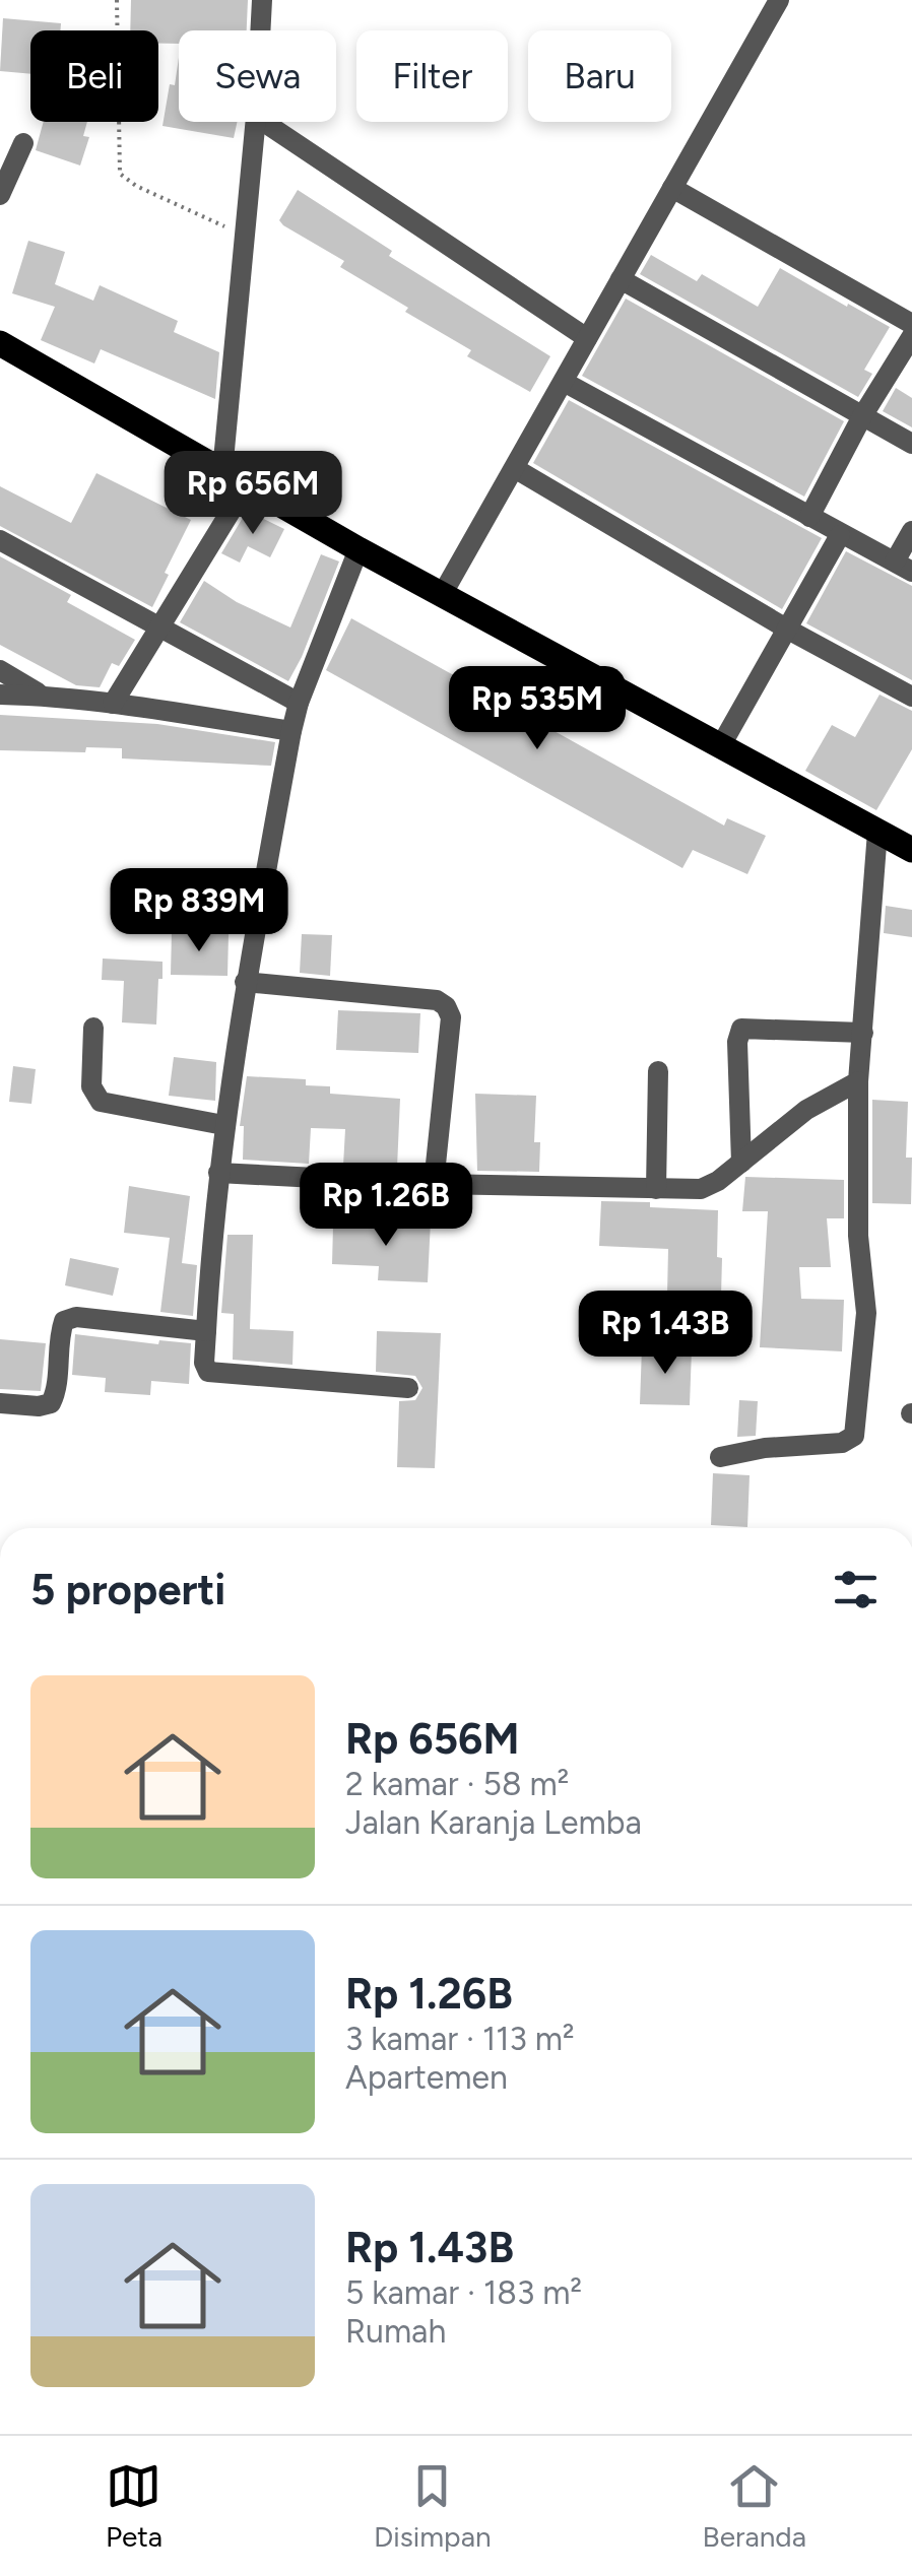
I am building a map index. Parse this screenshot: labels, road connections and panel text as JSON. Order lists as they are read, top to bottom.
{
  "page": {
    "chip": [
      "Beli",
      "Sewa",
      "Filter",
      "Baru"
    ],
    "price": [
      "Rp 656M",
      "Rp 535M",
      "Rp 839M",
      "Rp 1.26B",
      "Rp 1.43B"
    ],
    "heading": "5 properti",
    "list": [
      {
        "name": "Rp 656M",
        "note": "2 kamar · 58 m² · Jalan Karanja Lemba"
      },
      {
        "name": "Rp 1.26B",
        "note": "3 kamar · 113 m² · Apartemen"
      },
      {
        "name": "Rp 1.43B",
        "note": "5 kamar · 183 m² · Rumah"
      }
    ],
    "tabs": ["Peta", "Disimpan", "Beranda"]
  }
}
